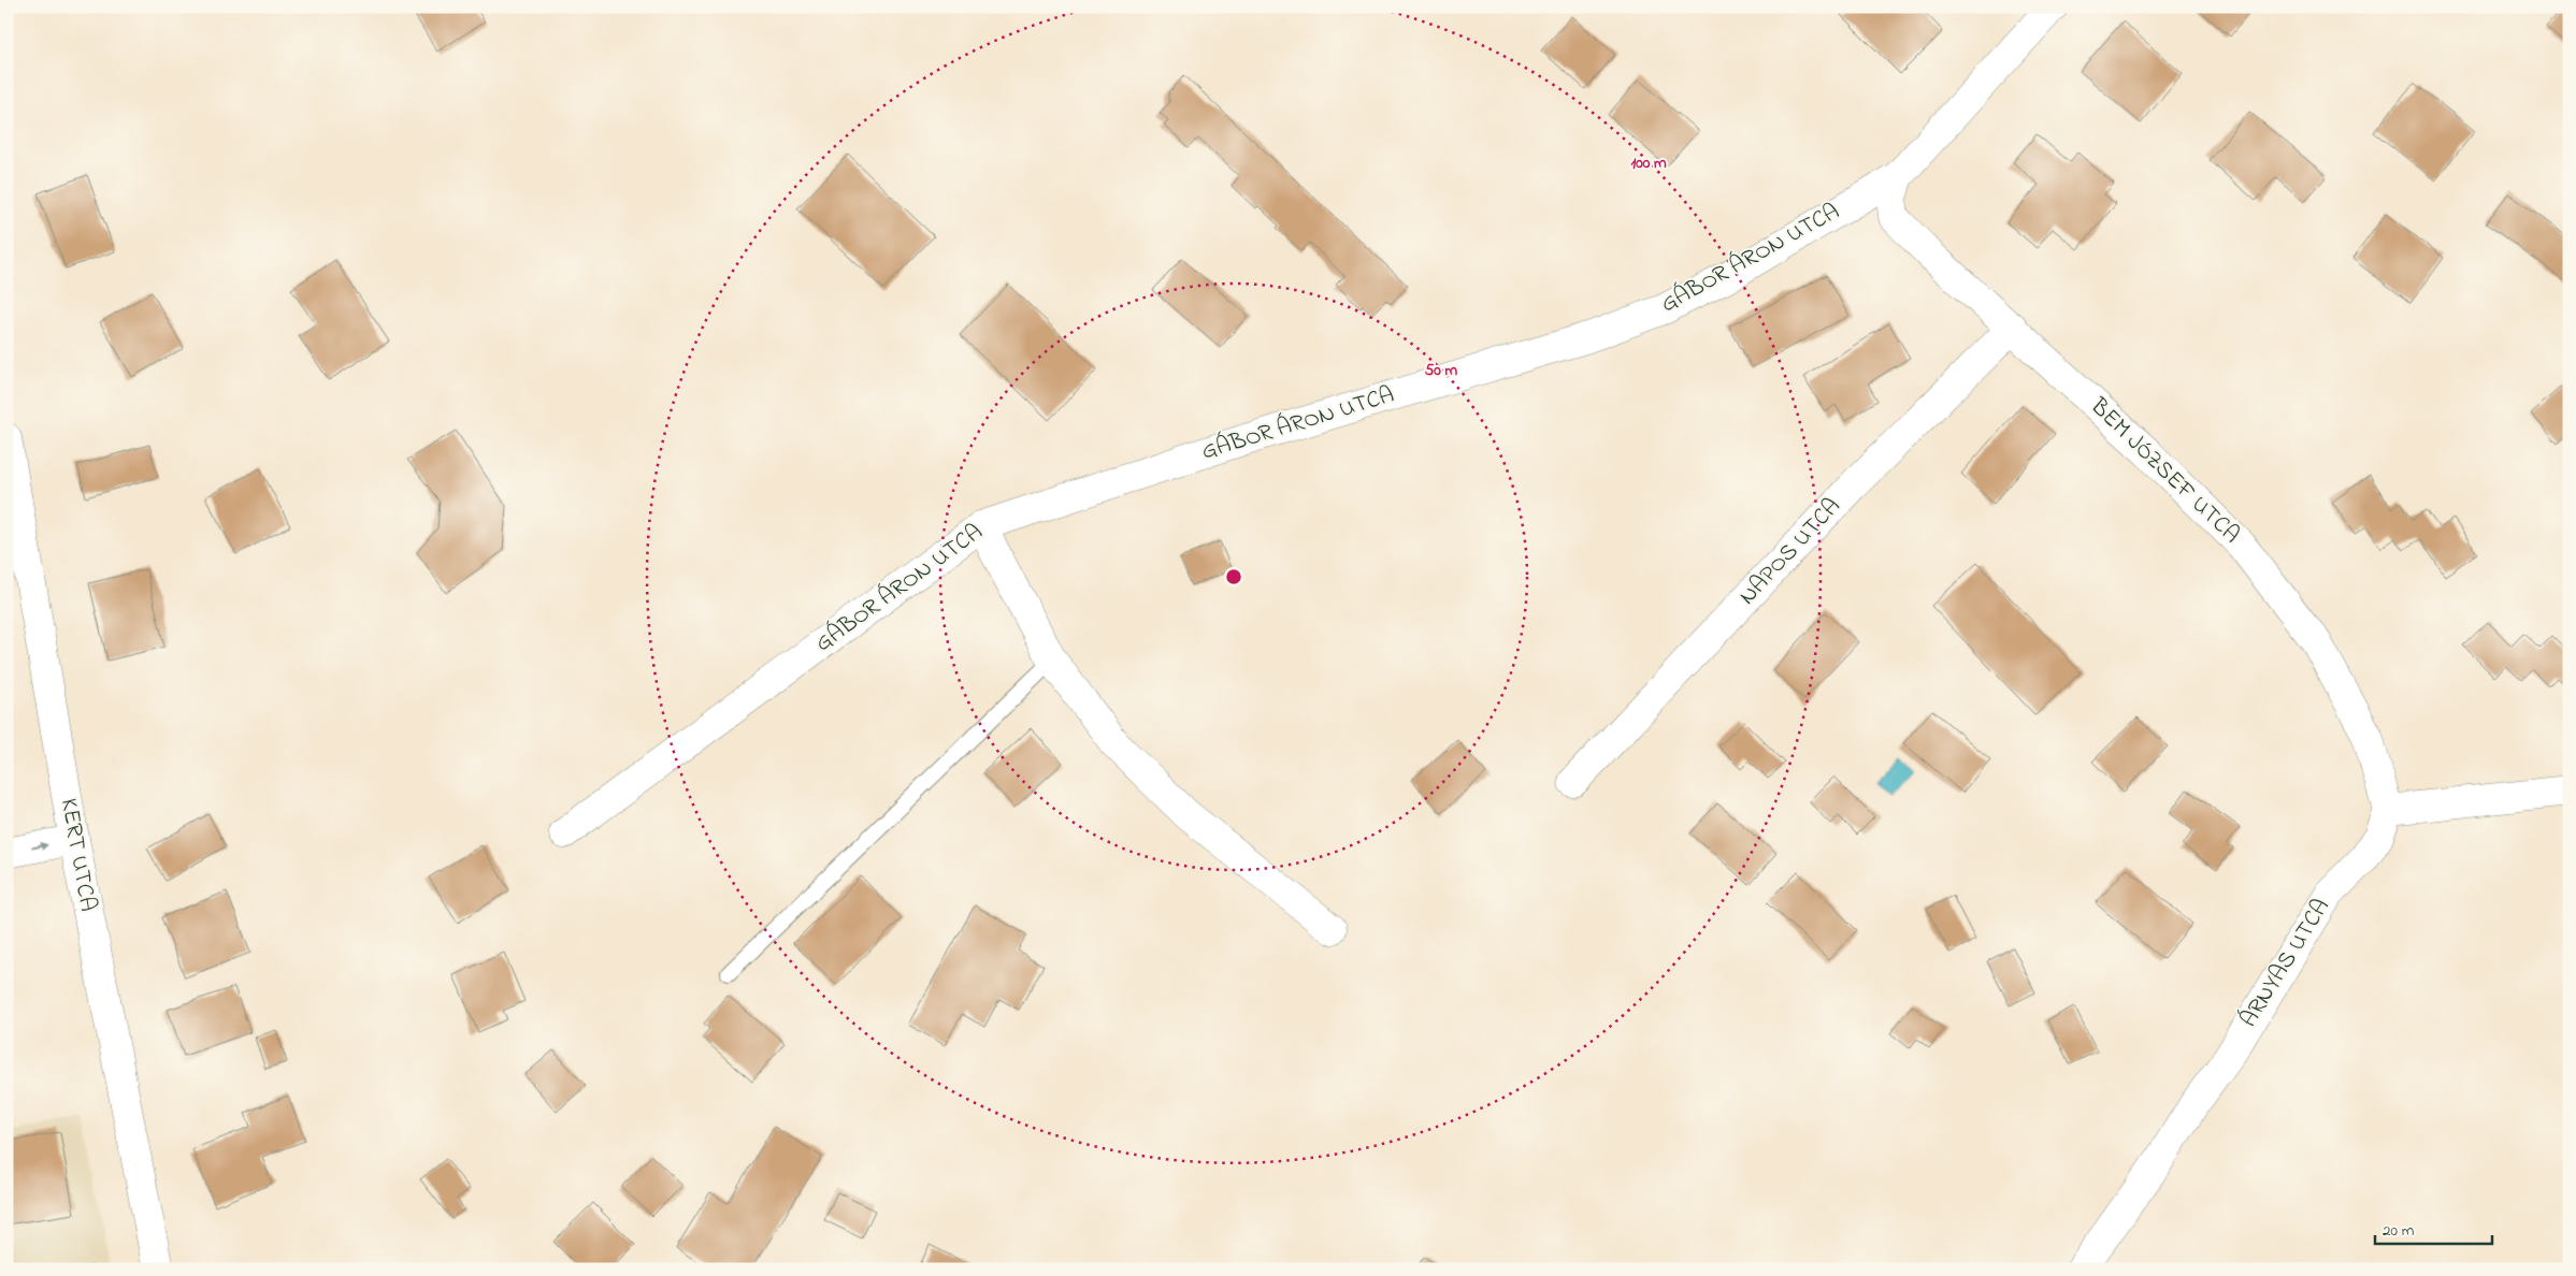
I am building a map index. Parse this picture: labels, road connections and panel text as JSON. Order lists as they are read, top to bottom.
{
  "streets": {
    "street": [
      "GÁBOR ÁRON UTCA",
      "BEM JÓZSEF UTCA",
      "NAPOS UTCA",
      "KERT UTCA",
      "ÁRNYAS UTCA"
    ]
  },
  "crossings": [
    ["GÁBOR ÁRON UTCA", "BEM JÓZSEF UTCA"],
    ["BEM JÓZSEF UTCA", "NAPOS UTCA"],
    ["BEM JÓZSEF UTCA", "ÁRNYAS UTCA"]
  ],
  "scale_bar": "20 m",
  "rings": ["100 m", "50 m"]
}
